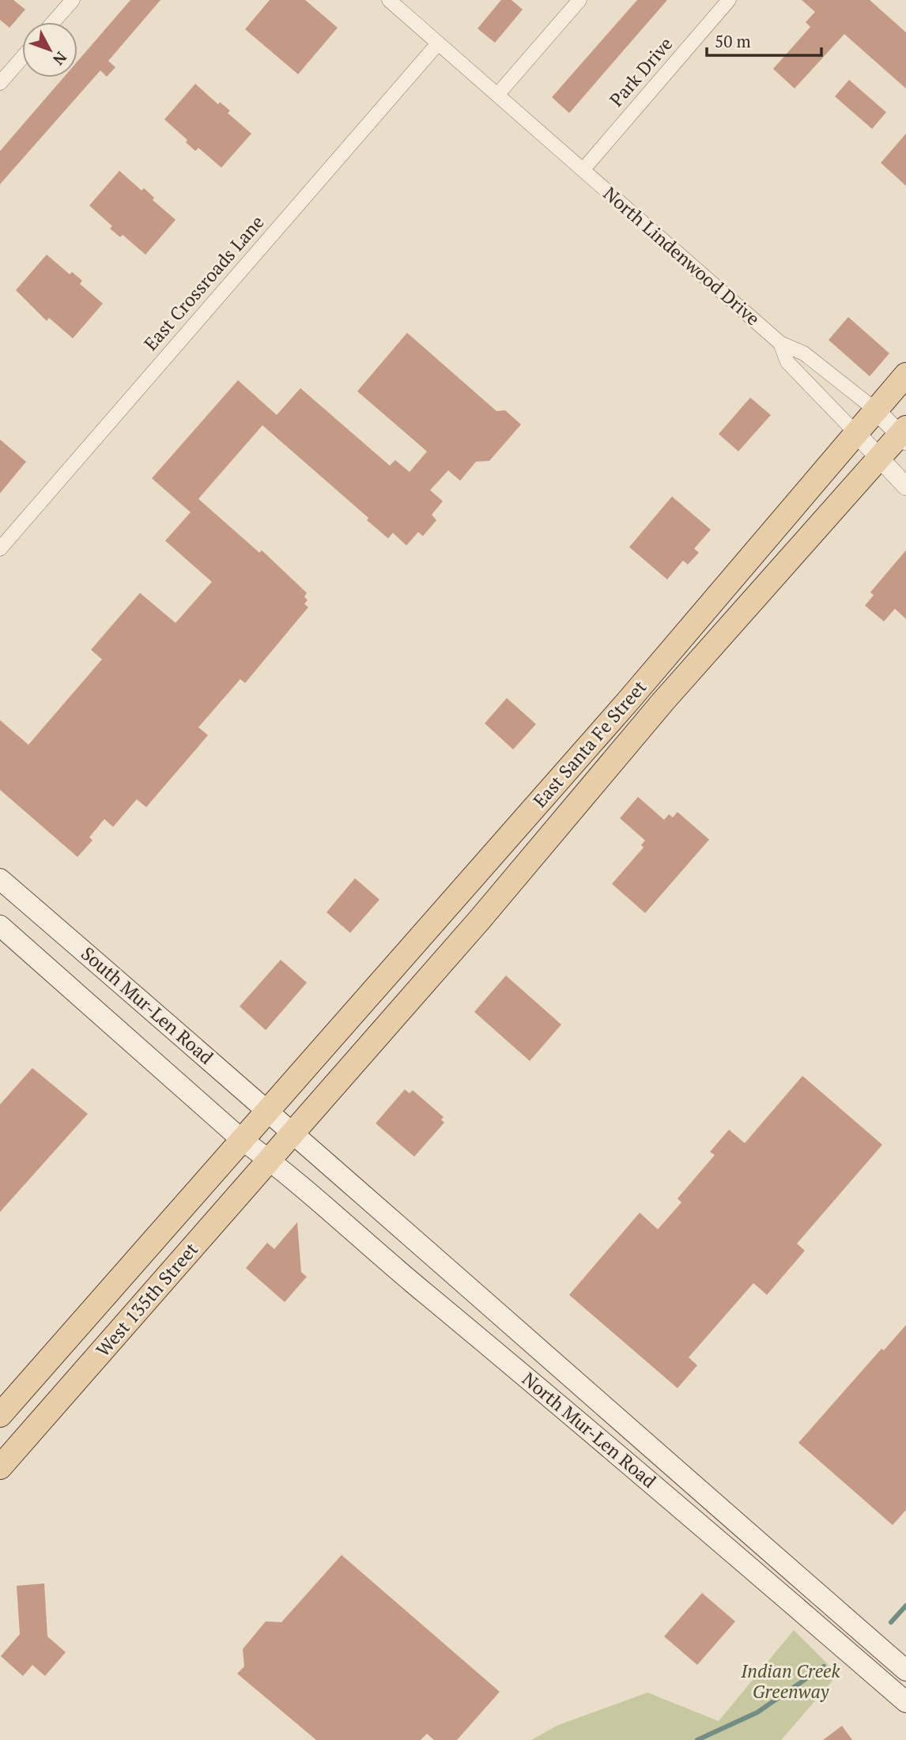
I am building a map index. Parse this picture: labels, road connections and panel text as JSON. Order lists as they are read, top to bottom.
{
  "streets": {
    "main road": [
      "East Santa Fe Street",
      "South Mur-Len Road",
      "West 135th Street",
      "North Mur-Len Road"
    ],
    "street": ["Park Drive", "North Lindenwood Drive", "East Crossroads Lane"]
  },
  "crossings": [
    ["Park Drive", "North Lindenwood Drive"],
    ["North Lindenwood Drive", "East Crossroads Lane"],
    ["North Lindenwood Drive", "East Santa Fe Street"],
    ["East Santa Fe Street", "South Mur-Len Road"],
    ["East Santa Fe Street", "West 135th Street"],
    ["East Santa Fe Street", "North Mur-Len Road"],
    ["South Mur-Len Road", "West 135th Street"],
    ["South Mur-Len Road", "North Mur-Len Road"],
    ["West 135th Street", "North Mur-Len Road"]
  ],
  "parks": ["Indian Creek Greenway"],
  "scale_bar": "50 m",
  "north": "bottom right"
}
